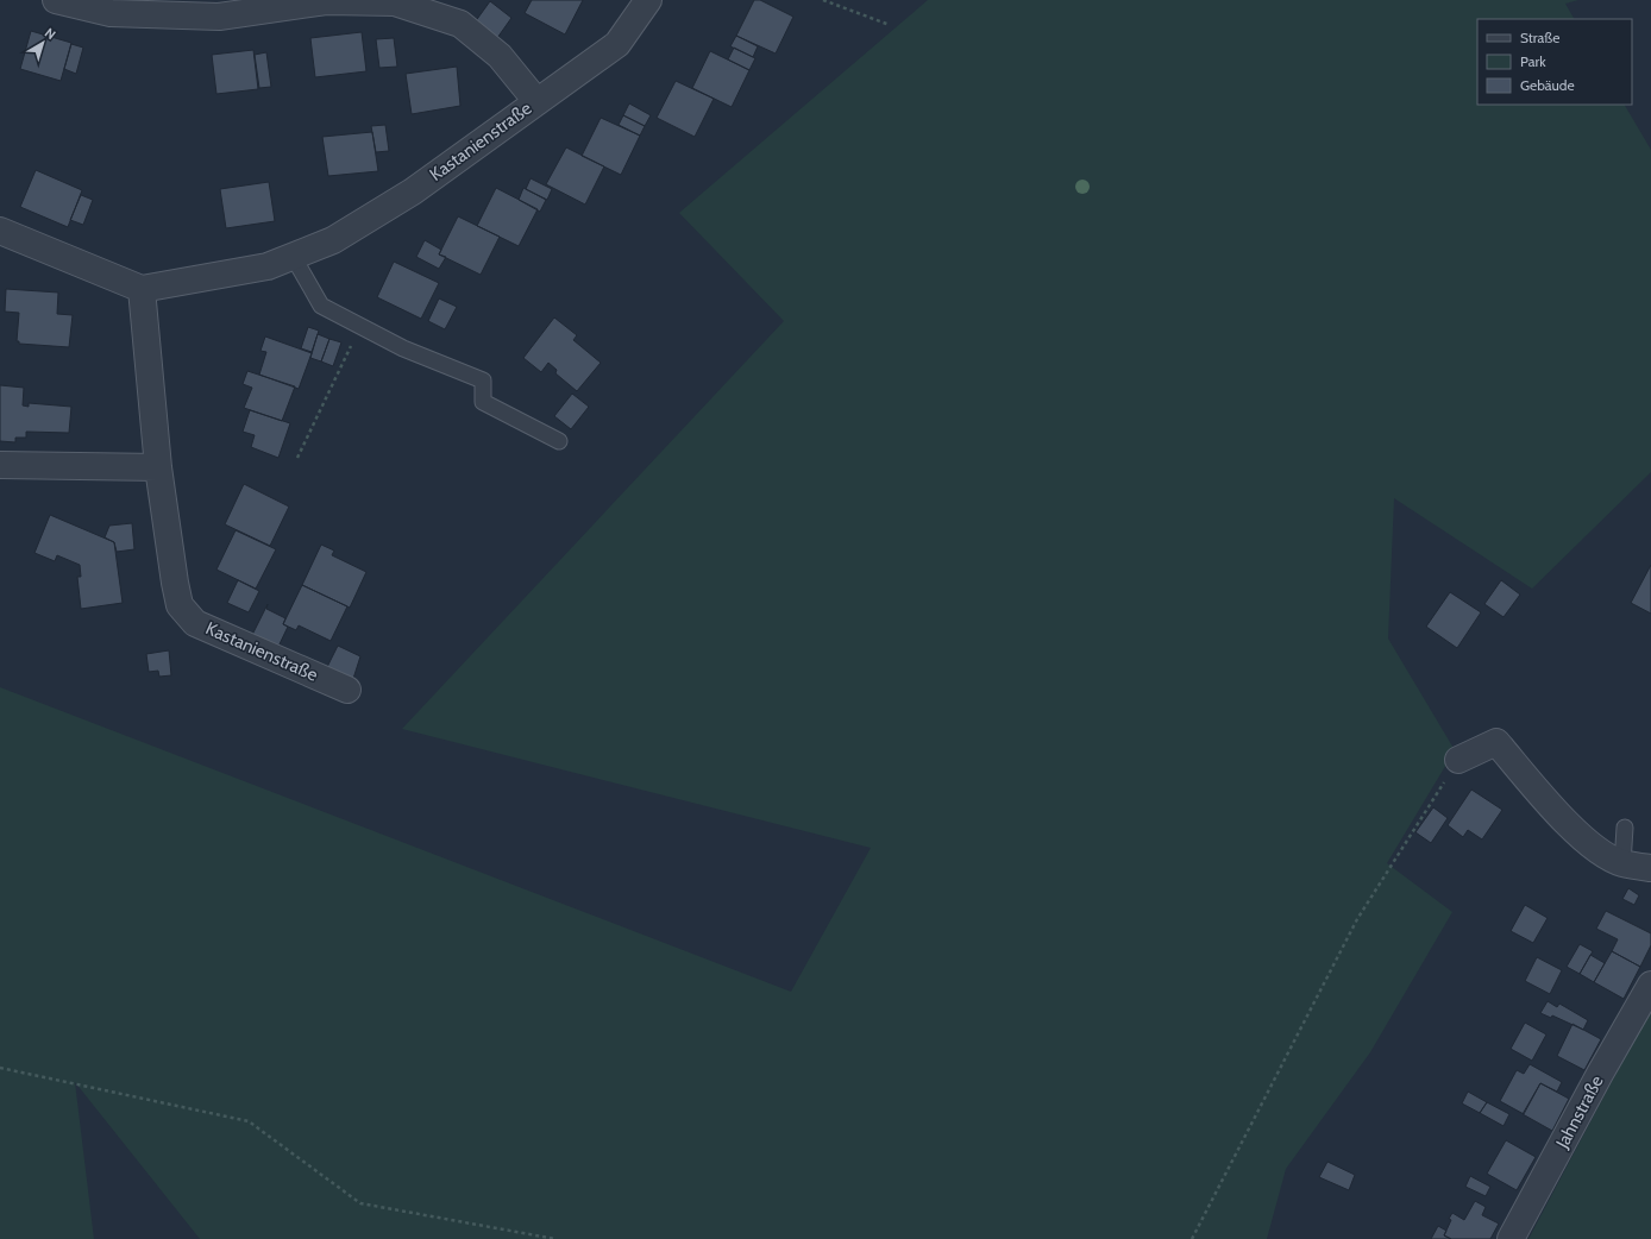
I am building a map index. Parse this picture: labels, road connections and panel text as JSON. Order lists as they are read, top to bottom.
{
  "streets": {
    "street": ["Kastanienstraße", "Jahnstraße"]
  },
  "legend": ["Straße", "Park", "Gebäude"],
  "north": "top right"
}
